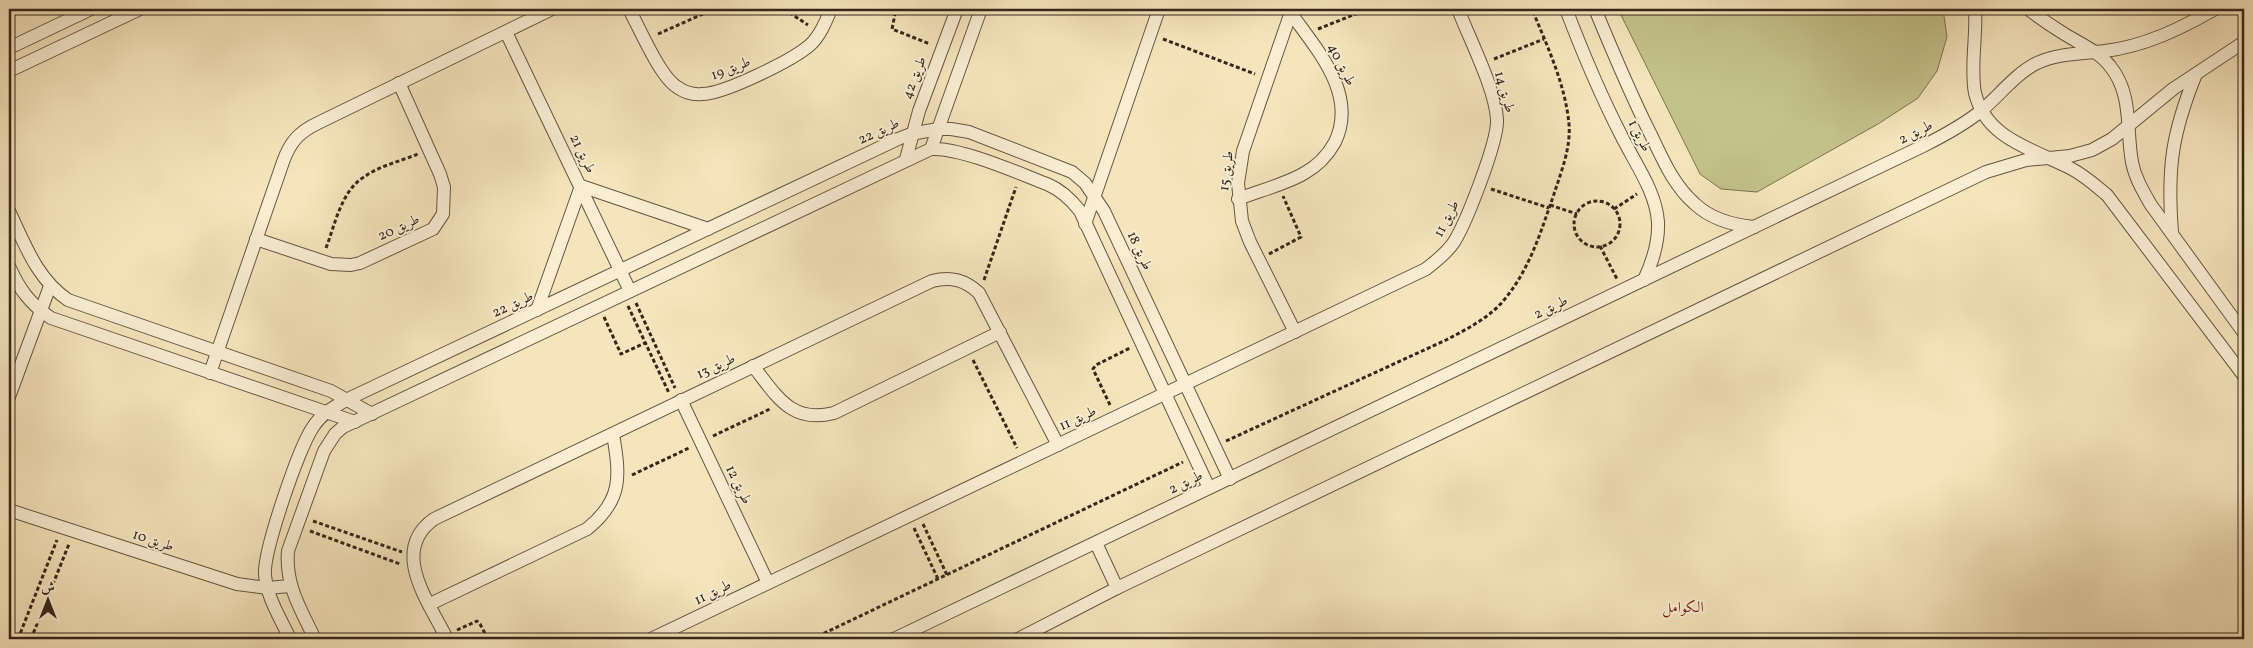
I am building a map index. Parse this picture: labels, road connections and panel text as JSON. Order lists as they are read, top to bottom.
{
  "streets": {
    "street": [
      "طريق 40",
      "طريق 19",
      "طريق 42",
      "طريق 14",
      "طريق 22",
      "طريق 2",
      "طريق 1",
      "طريق 21",
      "طريق 15",
      "طريق 11",
      "طريق 20",
      "طريق 18",
      "طريق 13",
      "طريق 12",
      "طريق 10"
    ]
  },
  "crossings": [
    ["طريق 40", "طريق 15"],
    ["طريق 42", "طريق 22"],
    ["طريق 14", "طريق 11"],
    ["طريق 22", "طريق 21"],
    ["طريق 22", "طريق 18"],
    ["طريق 22", "طريق 10"],
    ["طريق 2", "طريق 1"],
    ["طريق 2", "طريق 18"],
    ["طريق 15", "طريق 11"],
    ["طريق 11", "طريق 18"],
    ["طريق 11", "طريق 13"],
    ["طريق 11", "طريق 12"],
    ["طريق 13", "طريق 12"]
  ],
  "districts": ["الكوامل"],
  "north": "top"
}
